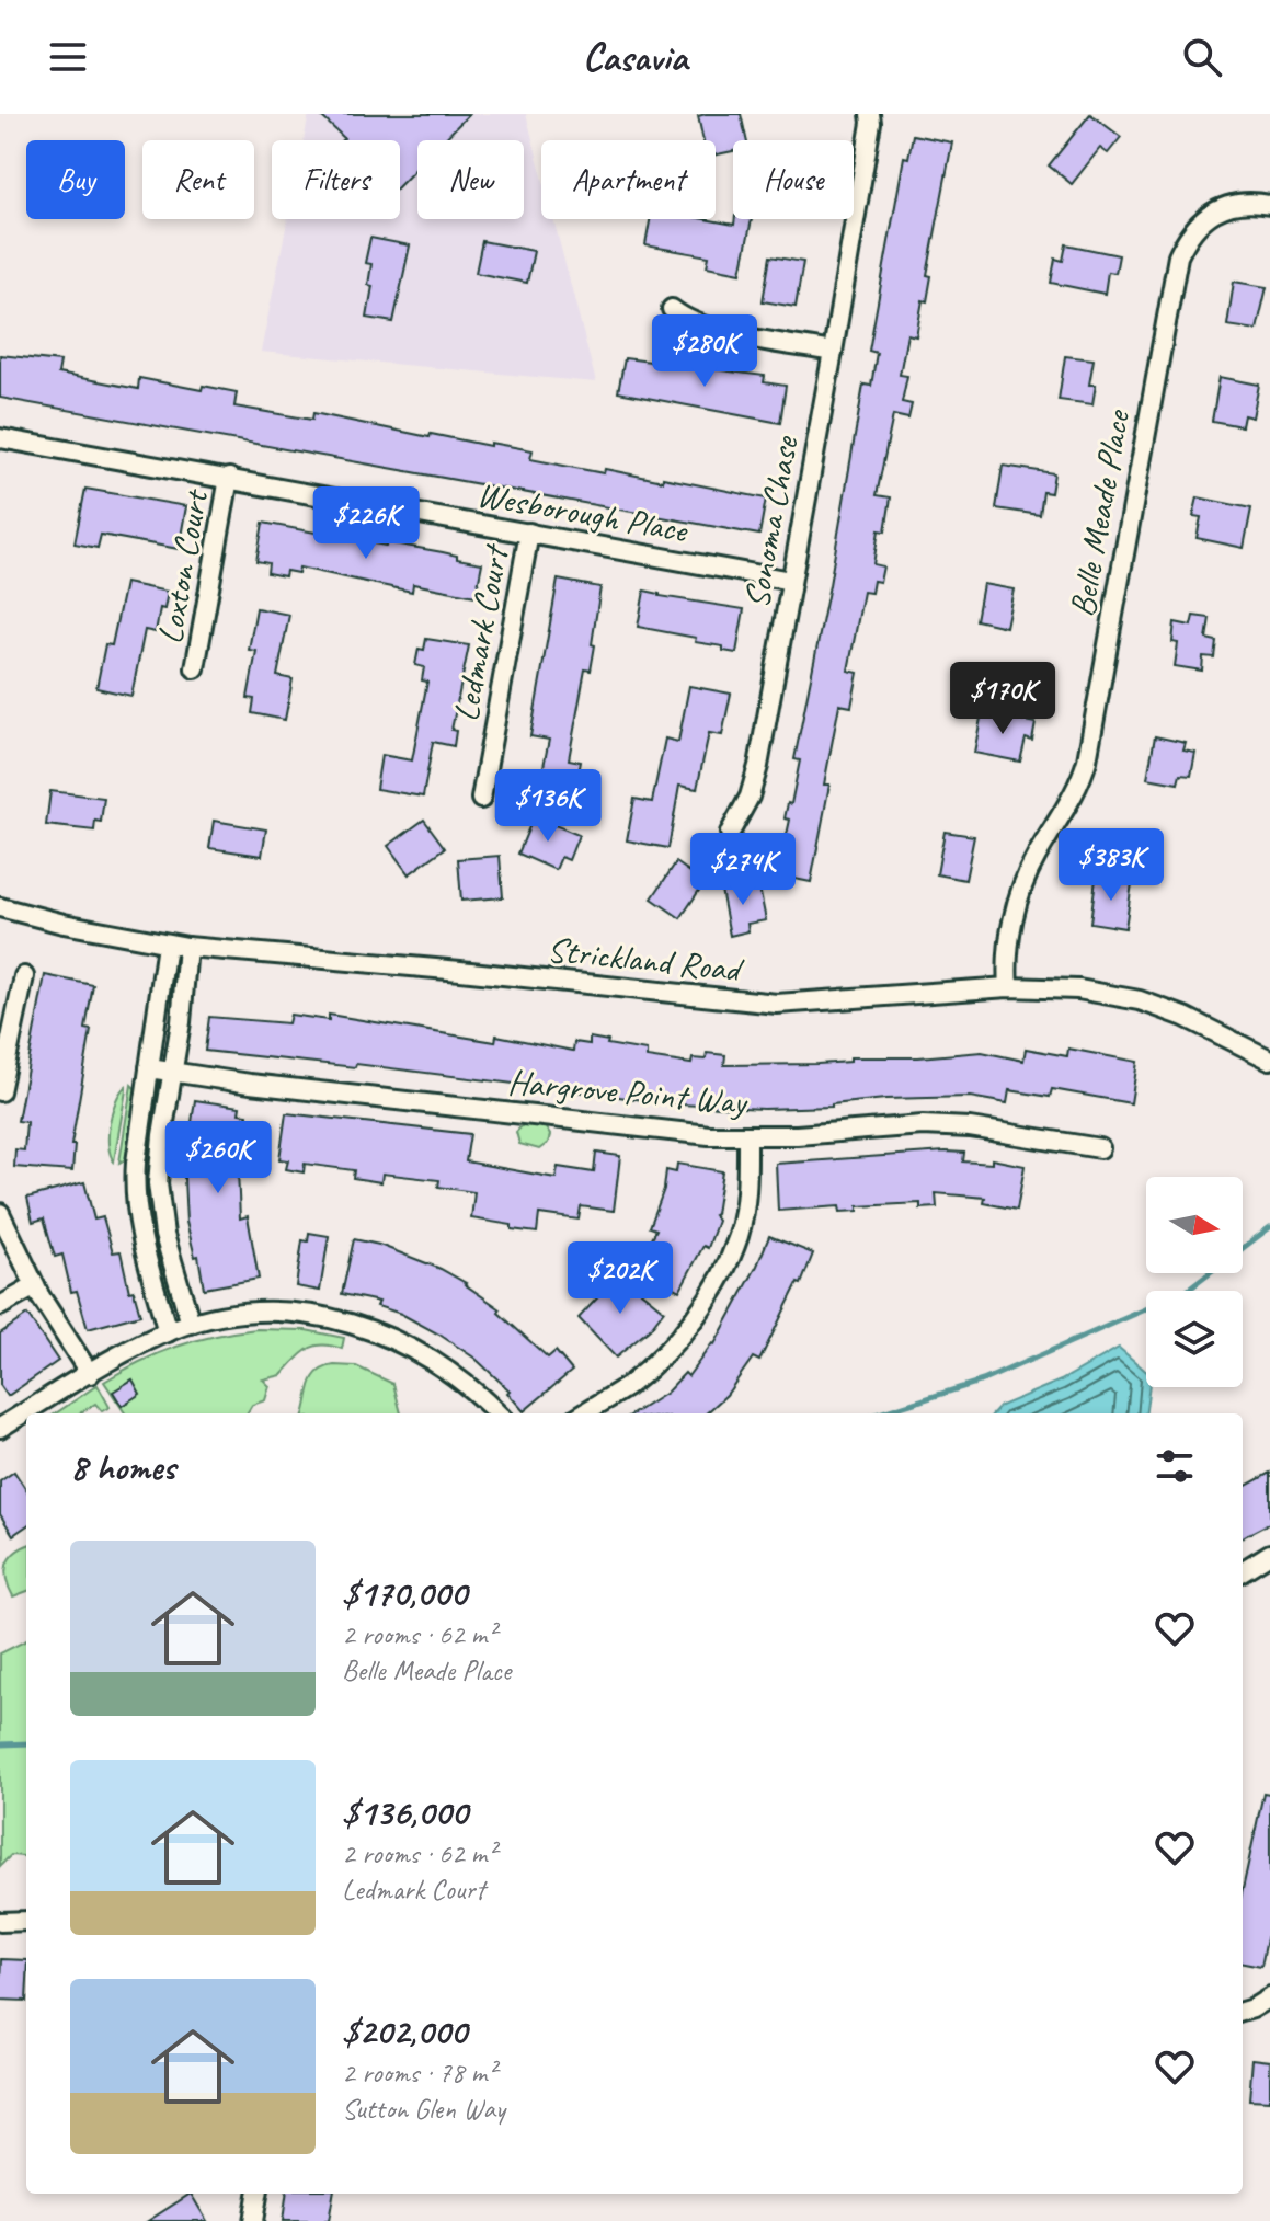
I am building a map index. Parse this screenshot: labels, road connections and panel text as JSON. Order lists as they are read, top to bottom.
{
  "streets": {
    "street": [
      "Wesborough Place",
      "Belle Meade Place",
      "Sonoma Chase",
      "Loxton Court",
      "Ledmark Court",
      "Strickland Road",
      "Hargrove Point Way"
    ]
  },
  "crossings": [
    ["Wesborough Place", "Sonoma Chase"],
    ["Wesborough Place", "Loxton Court"],
    ["Wesborough Place", "Ledmark Court"],
    ["Belle Meade Place", "Strickland Road"]
  ],
  "north": "right",
  "page": {
    "header": "Casavia",
    "chip": [
      "Buy",
      "Rent",
      "Filters",
      "New",
      "Apartment",
      "House"
    ],
    "price": [
      "$280K",
      "$226K",
      "$170K",
      "$136K",
      "$383K",
      "$274K",
      "$260K",
      "$202K"
    ],
    "heading": "8 homes",
    "list": [
      {
        "name": "$170,000",
        "note": "2 rooms · 62 m² · Belle Meade Place"
      },
      {
        "name": "$136,000",
        "note": "2 rooms · 62 m² · Ledmark Court"
      },
      {
        "name": "$202,000",
        "note": "2 rooms · 78 m² · Sutton Glen Way"
      }
    ]
  }
}
